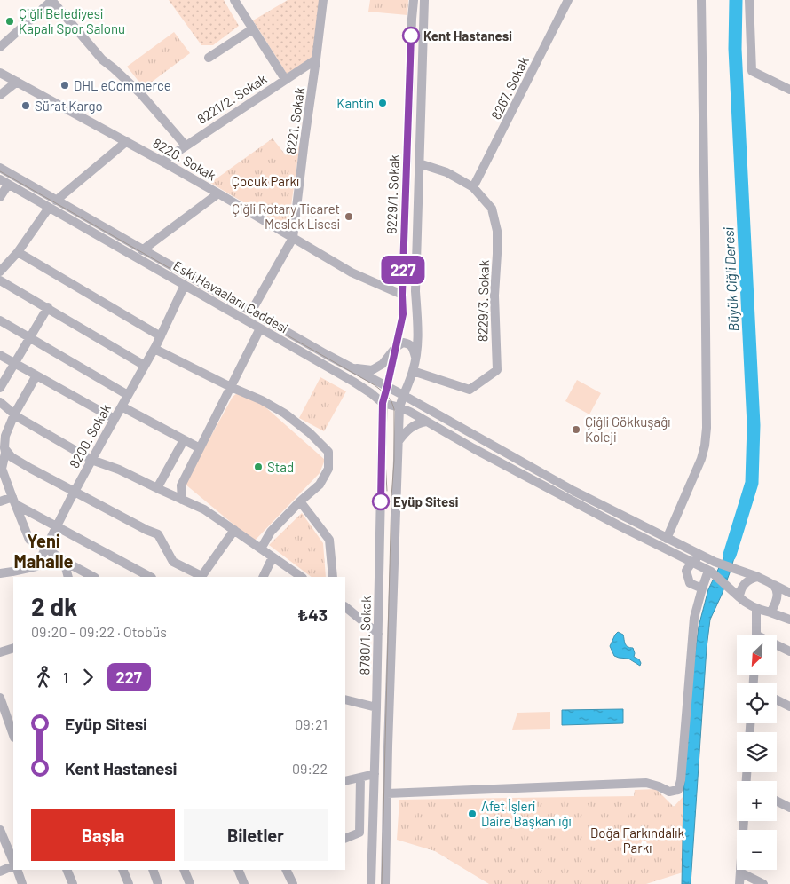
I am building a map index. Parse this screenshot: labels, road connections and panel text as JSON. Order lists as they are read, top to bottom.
{
  "streets": {
    "street": [
      "8267. Sokak",
      "8221/2. Sokak",
      "8221. Sokak",
      "8220. Sokak",
      "8229/1. Sokak",
      "Eski Havaalanı Caddesi",
      "8229/3. Sokak",
      "8200. Sokak",
      "8780/1. Sokak"
    ]
  },
  "crossings": [
    ["8267. Sokak", "8229/3. Sokak"],
    ["8221/2. Sokak", "8221. Sokak"],
    ["8221/2. Sokak", "8220. Sokak"],
    ["8221. Sokak", "8220. Sokak"],
    ["8220. Sokak", "8229/1. Sokak"],
    ["8229/1. Sokak", "Eski Havaalanı Caddesi"],
    ["8229/1. Sokak", "8229/3. Sokak"],
    ["8229/1. Sokak", "8780/1. Sokak"],
    ["Eski Havaalanı Caddesi", "8200. Sokak"],
    ["Eski Havaalanı Caddesi", "8780/1. Sokak"]
  ],
  "districts": ["Yeni Mahalle"],
  "water": ["Büyük Çiğli Deresi"],
  "parks": ["Çocuk Parkı", "Doğa Farkındalık Parkı"],
  "places": [
    "Çiğli Belediyesi Kapalı Spor Salonu",
    "Kent Hastanesi",
    "DHL eCommerce",
    "Kantin",
    "Sürat Kargo",
    "Çiğli Rotary Ticaret Meslek Lisesi",
    "Çiĝli Gökkuşaĝı Koleji",
    "Stad",
    "Eyüp Sitesi",
    "Afet İşleri Daire Başkanlığı"
  ],
  "lines": ["bus line 227"],
  "north": "bottom left",
  "page": {
    "on_map": "227",
    "heading": ["2 dk", "09:20 – 09:22 · Otobüs", "₺43"],
    "map_buttons": ["+", "−"],
    "legs": ["1", "227"],
    "list": [
      {
        "name": "Eyüp Sitesi",
        "value": "09:21"
      },
      {
        "name": "Kent Hastanesi",
        "value": "09:22"
      }
    ],
    "buttons": ["Başla", "Biletler"]
  }
}
